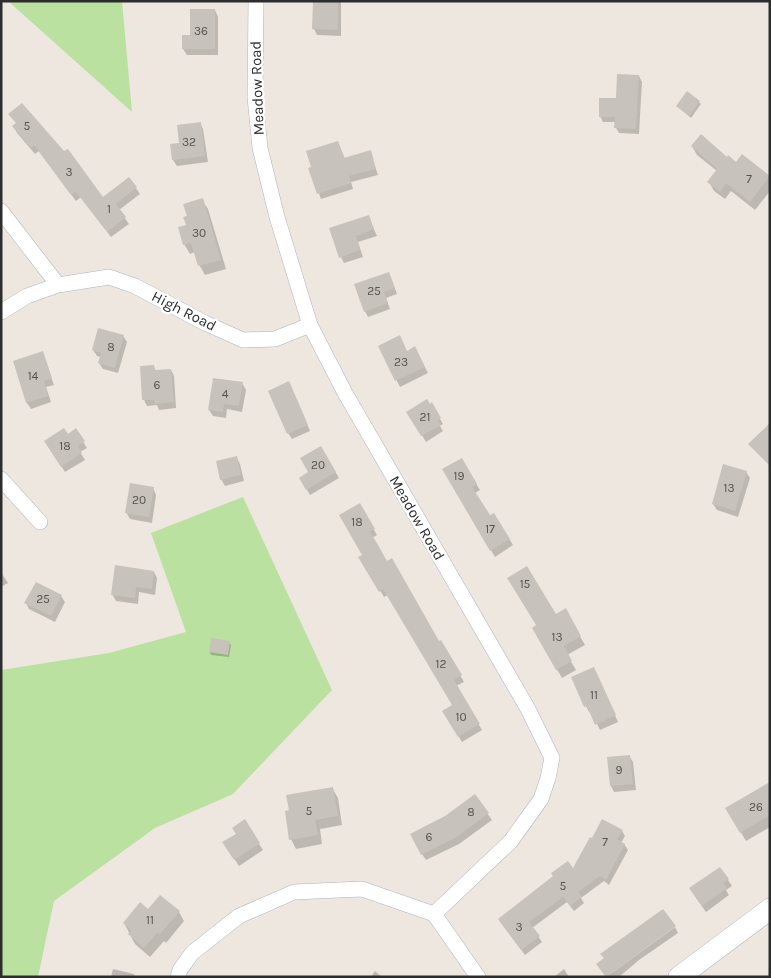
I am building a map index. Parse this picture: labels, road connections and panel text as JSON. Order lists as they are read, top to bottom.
{
  "streets": {
    "street": ["Meadow Road", "High Road"]
  },
  "crossings": [
    ["Meadow Road", "High Road"]
  ],
  "house_numbers": [
    "36",
    "5",
    "32",
    "3",
    "7",
    "1",
    "30",
    "25",
    "8",
    "23",
    "14",
    "6",
    "4",
    "21",
    "18",
    "20",
    "19",
    "13",
    "20",
    "18",
    "17",
    "15",
    "25",
    "13",
    "12",
    "11",
    "10",
    "9",
    "26",
    "5",
    "8",
    "6",
    "7",
    "5",
    "11",
    "3"
  ]
}
